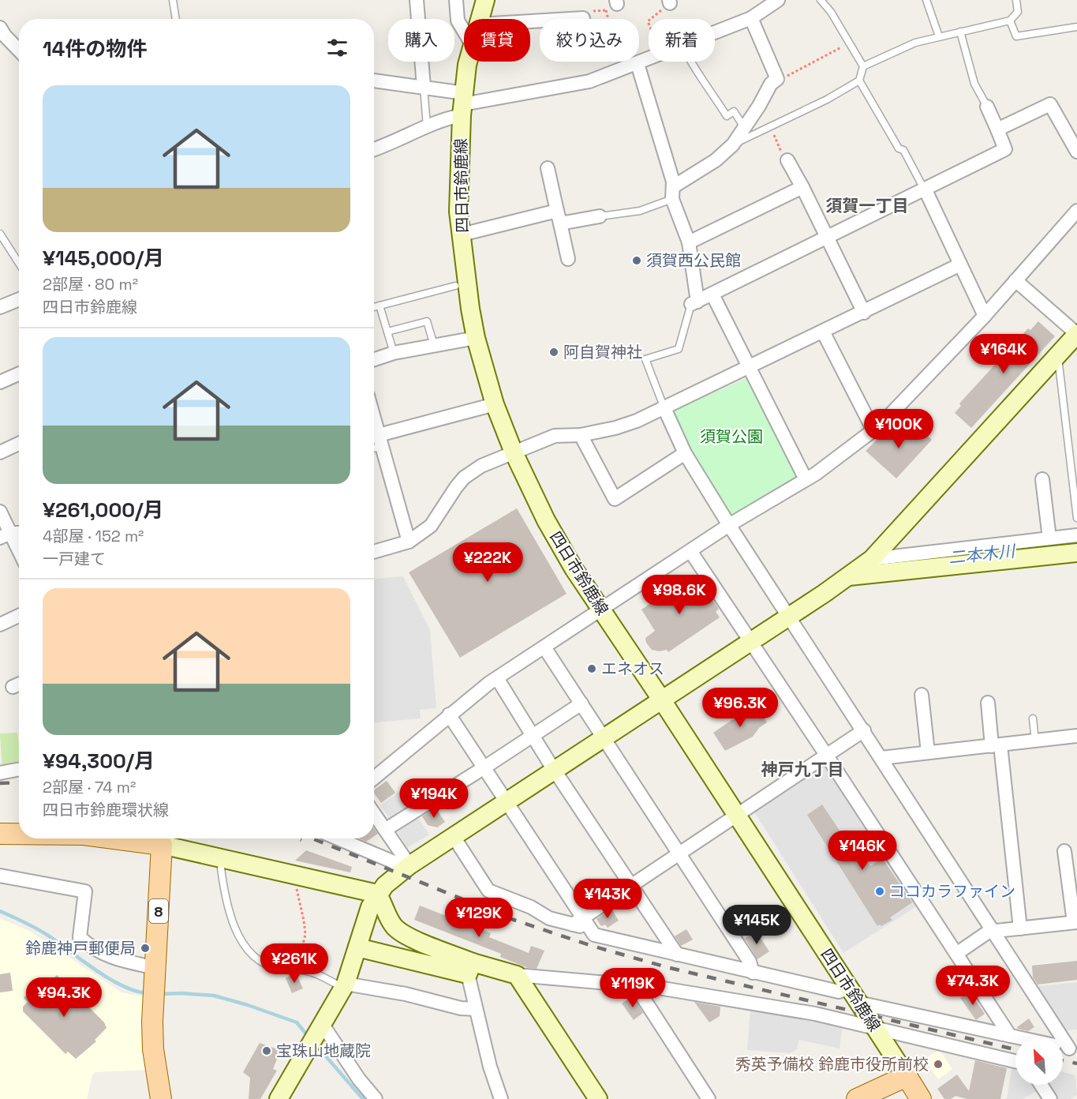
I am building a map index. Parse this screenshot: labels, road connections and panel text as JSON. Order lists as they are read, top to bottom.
{
  "streets": {
    "main road": ["8"],
    "street": ["四日市鈴鹿線"]
  },
  "districts": ["須賀一丁目", "神戸九丁目"],
  "water": ["二本木川"],
  "parks": ["須賀公園"],
  "places": [
    "須賀西公民館",
    "阿自賀神社",
    "エネオス",
    "ココカラファイン",
    "鈴鹿神戸郵便局",
    "宝珠山地蔵院",
    "秀英予備校 鈴鹿市役所前校"
  ],
  "north": "top left",
  "page": {
    "chip": [
      "購入",
      "賃貸",
      "絞り込み",
      "新着"
    ],
    "heading": "14件の物件",
    "list": [
      {
        "name": "¥145,000/月",
        "note": "2部屋 · 80 m² · 四日市鈴鹿線"
      },
      {
        "name": "¥261,000/月",
        "note": "4部屋 · 152 m² · 一戸建て"
      },
      {
        "name": "¥94,300/月",
        "note": "2部屋 · 74 m² · 四日市鈴鹿環状線"
      }
    ],
    "price": [
      "¥164K",
      "¥100K",
      "¥222K",
      "¥98.6K",
      "¥96.3K",
      "¥194K",
      "¥146K",
      "¥143K",
      "¥129K",
      "¥145K",
      "¥261K",
      "¥74.3K",
      "¥119K",
      "¥94.3K"
    ]
  }
}
